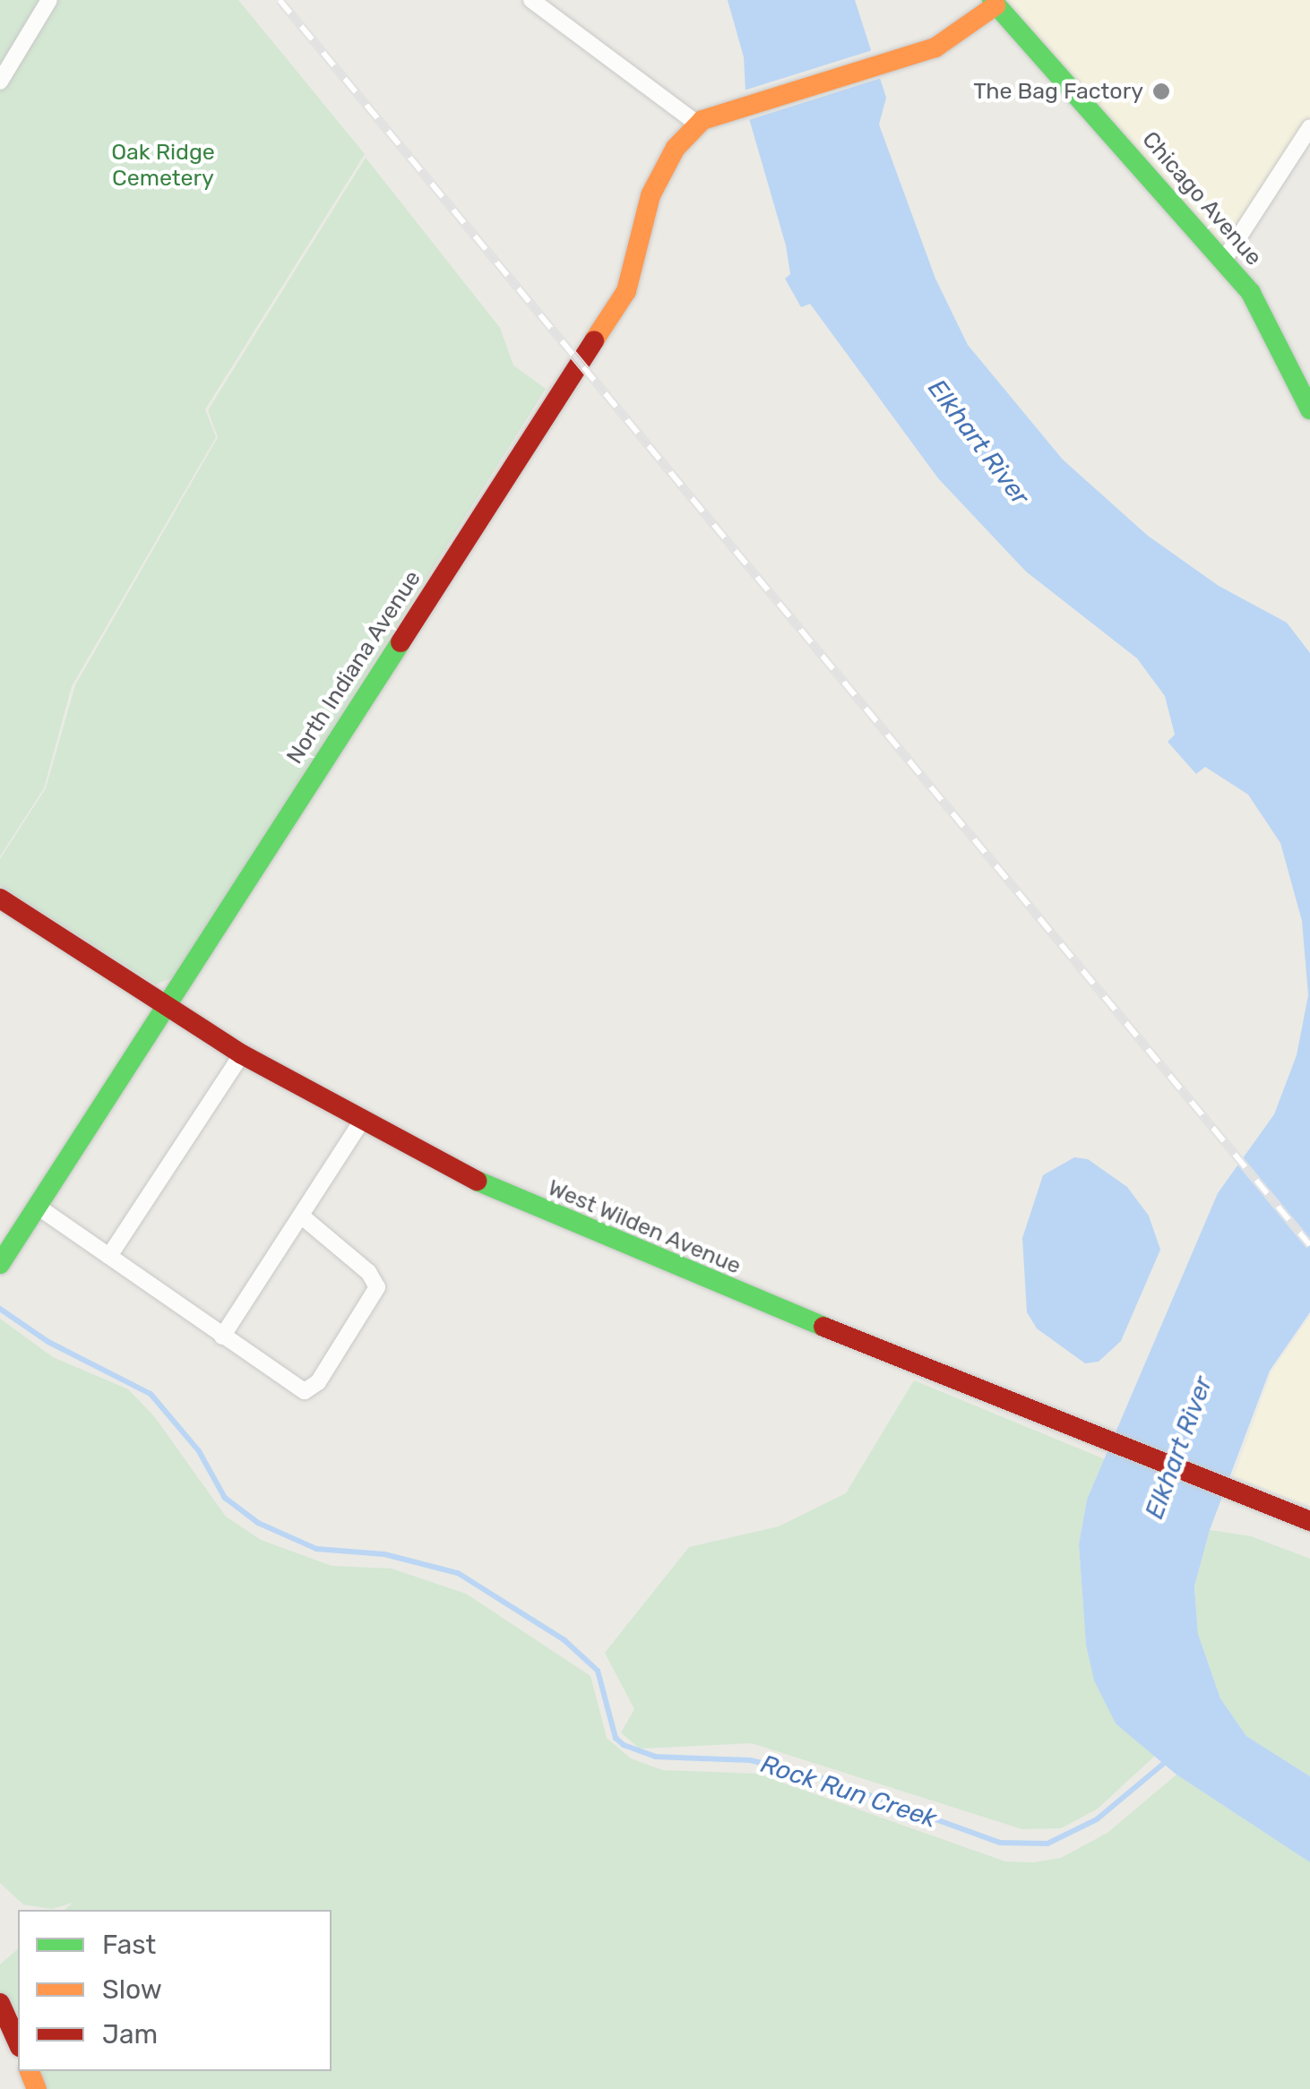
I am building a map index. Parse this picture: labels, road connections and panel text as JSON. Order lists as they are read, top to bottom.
{
  "streets": {
    "street": ["Chicago Avenue", "North Indiana Avenue", "West Wilden Avenue"]
  },
  "crossings": [
    ["North Indiana Avenue", "West Wilden Avenue"]
  ],
  "water": ["Elkhart River", "Rock Run Creek"],
  "parks": ["Oak Ridge Cemetery"],
  "places": ["The Bag Factory"],
  "legend": ["Fast", "Slow", "Jam"]
}
